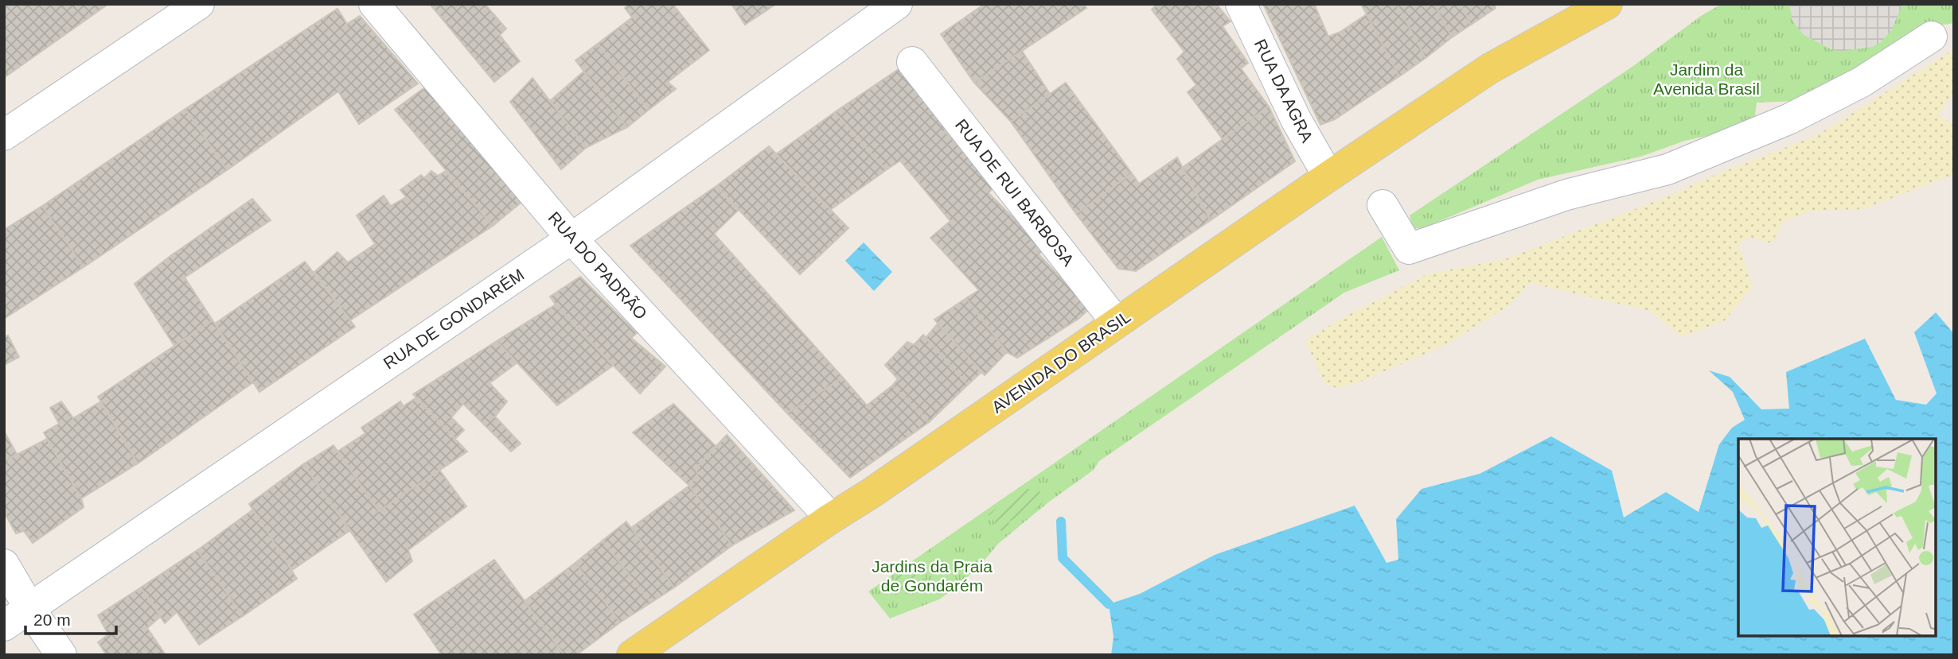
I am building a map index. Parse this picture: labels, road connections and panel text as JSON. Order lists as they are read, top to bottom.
{
  "streets": {
    "main road": ["AVENIDA DO BRASIL"],
    "street": [
      "RUA DA AGRA",
      "RUA DE RUI BARBOSA",
      "RUA DO PADRÃO",
      "RUA DE GONDARÉM"
    ]
  },
  "crossings": [
    ["RUA DA AGRA", "AVENIDA DO BRASIL"],
    ["RUA DE RUI BARBOSA", "AVENIDA DO BRASIL"],
    ["RUA DO PADRÃO", "RUA DE GONDARÉM"],
    ["RUA DO PADRÃO", "AVENIDA DO BRASIL"]
  ],
  "parks": ["Jardim da Avenida Brasil", "Jardins da Praia de Gondarém"],
  "scale_bar": "20 m"
}
